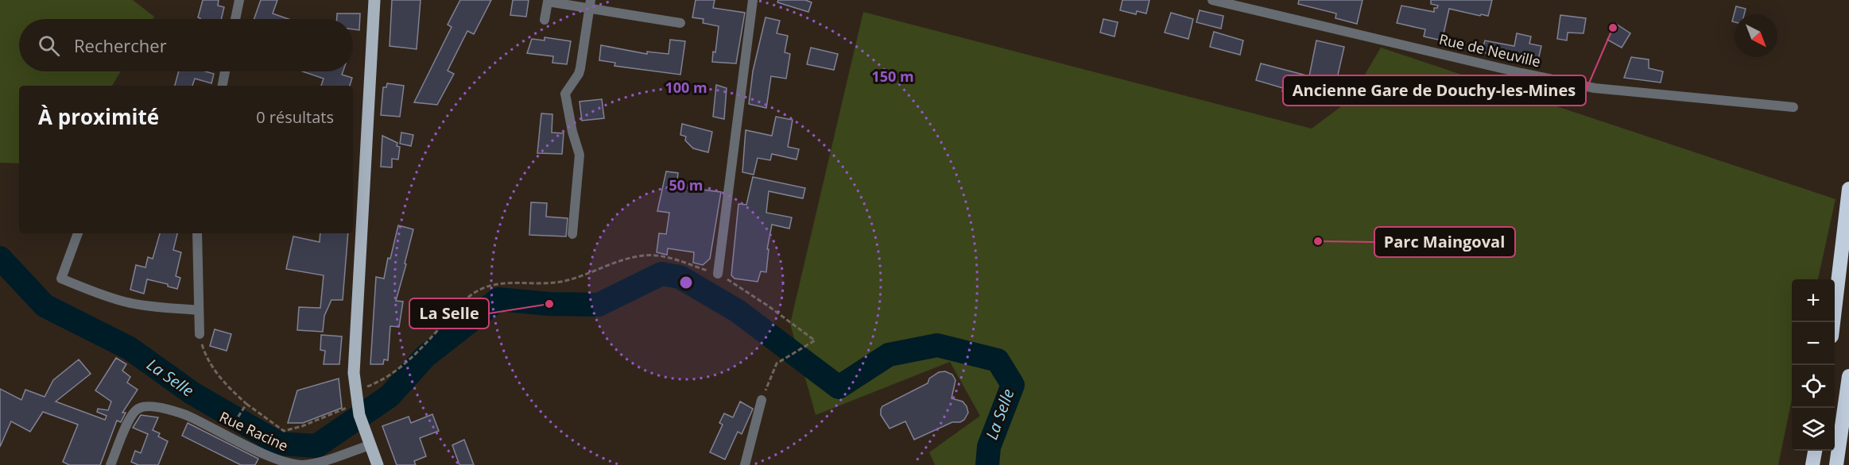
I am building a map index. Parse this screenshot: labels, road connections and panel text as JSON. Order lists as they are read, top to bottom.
{
  "streets": {
    "street": ["Rue de Neuville", "Rue Racine"]
  },
  "water": ["La Selle"],
  "places": ["Ancienne Gare de Douchy-les-Mines", "Parc Maingoval", "La Selle"],
  "north": "bottom right",
  "page": {
    "search": "Rechercher",
    "heading": ["À proximité", "0 résultats"],
    "map_buttons": ["+", "−"]
  },
  "rings": ["150 m", "100 m", "50 m"]
}
